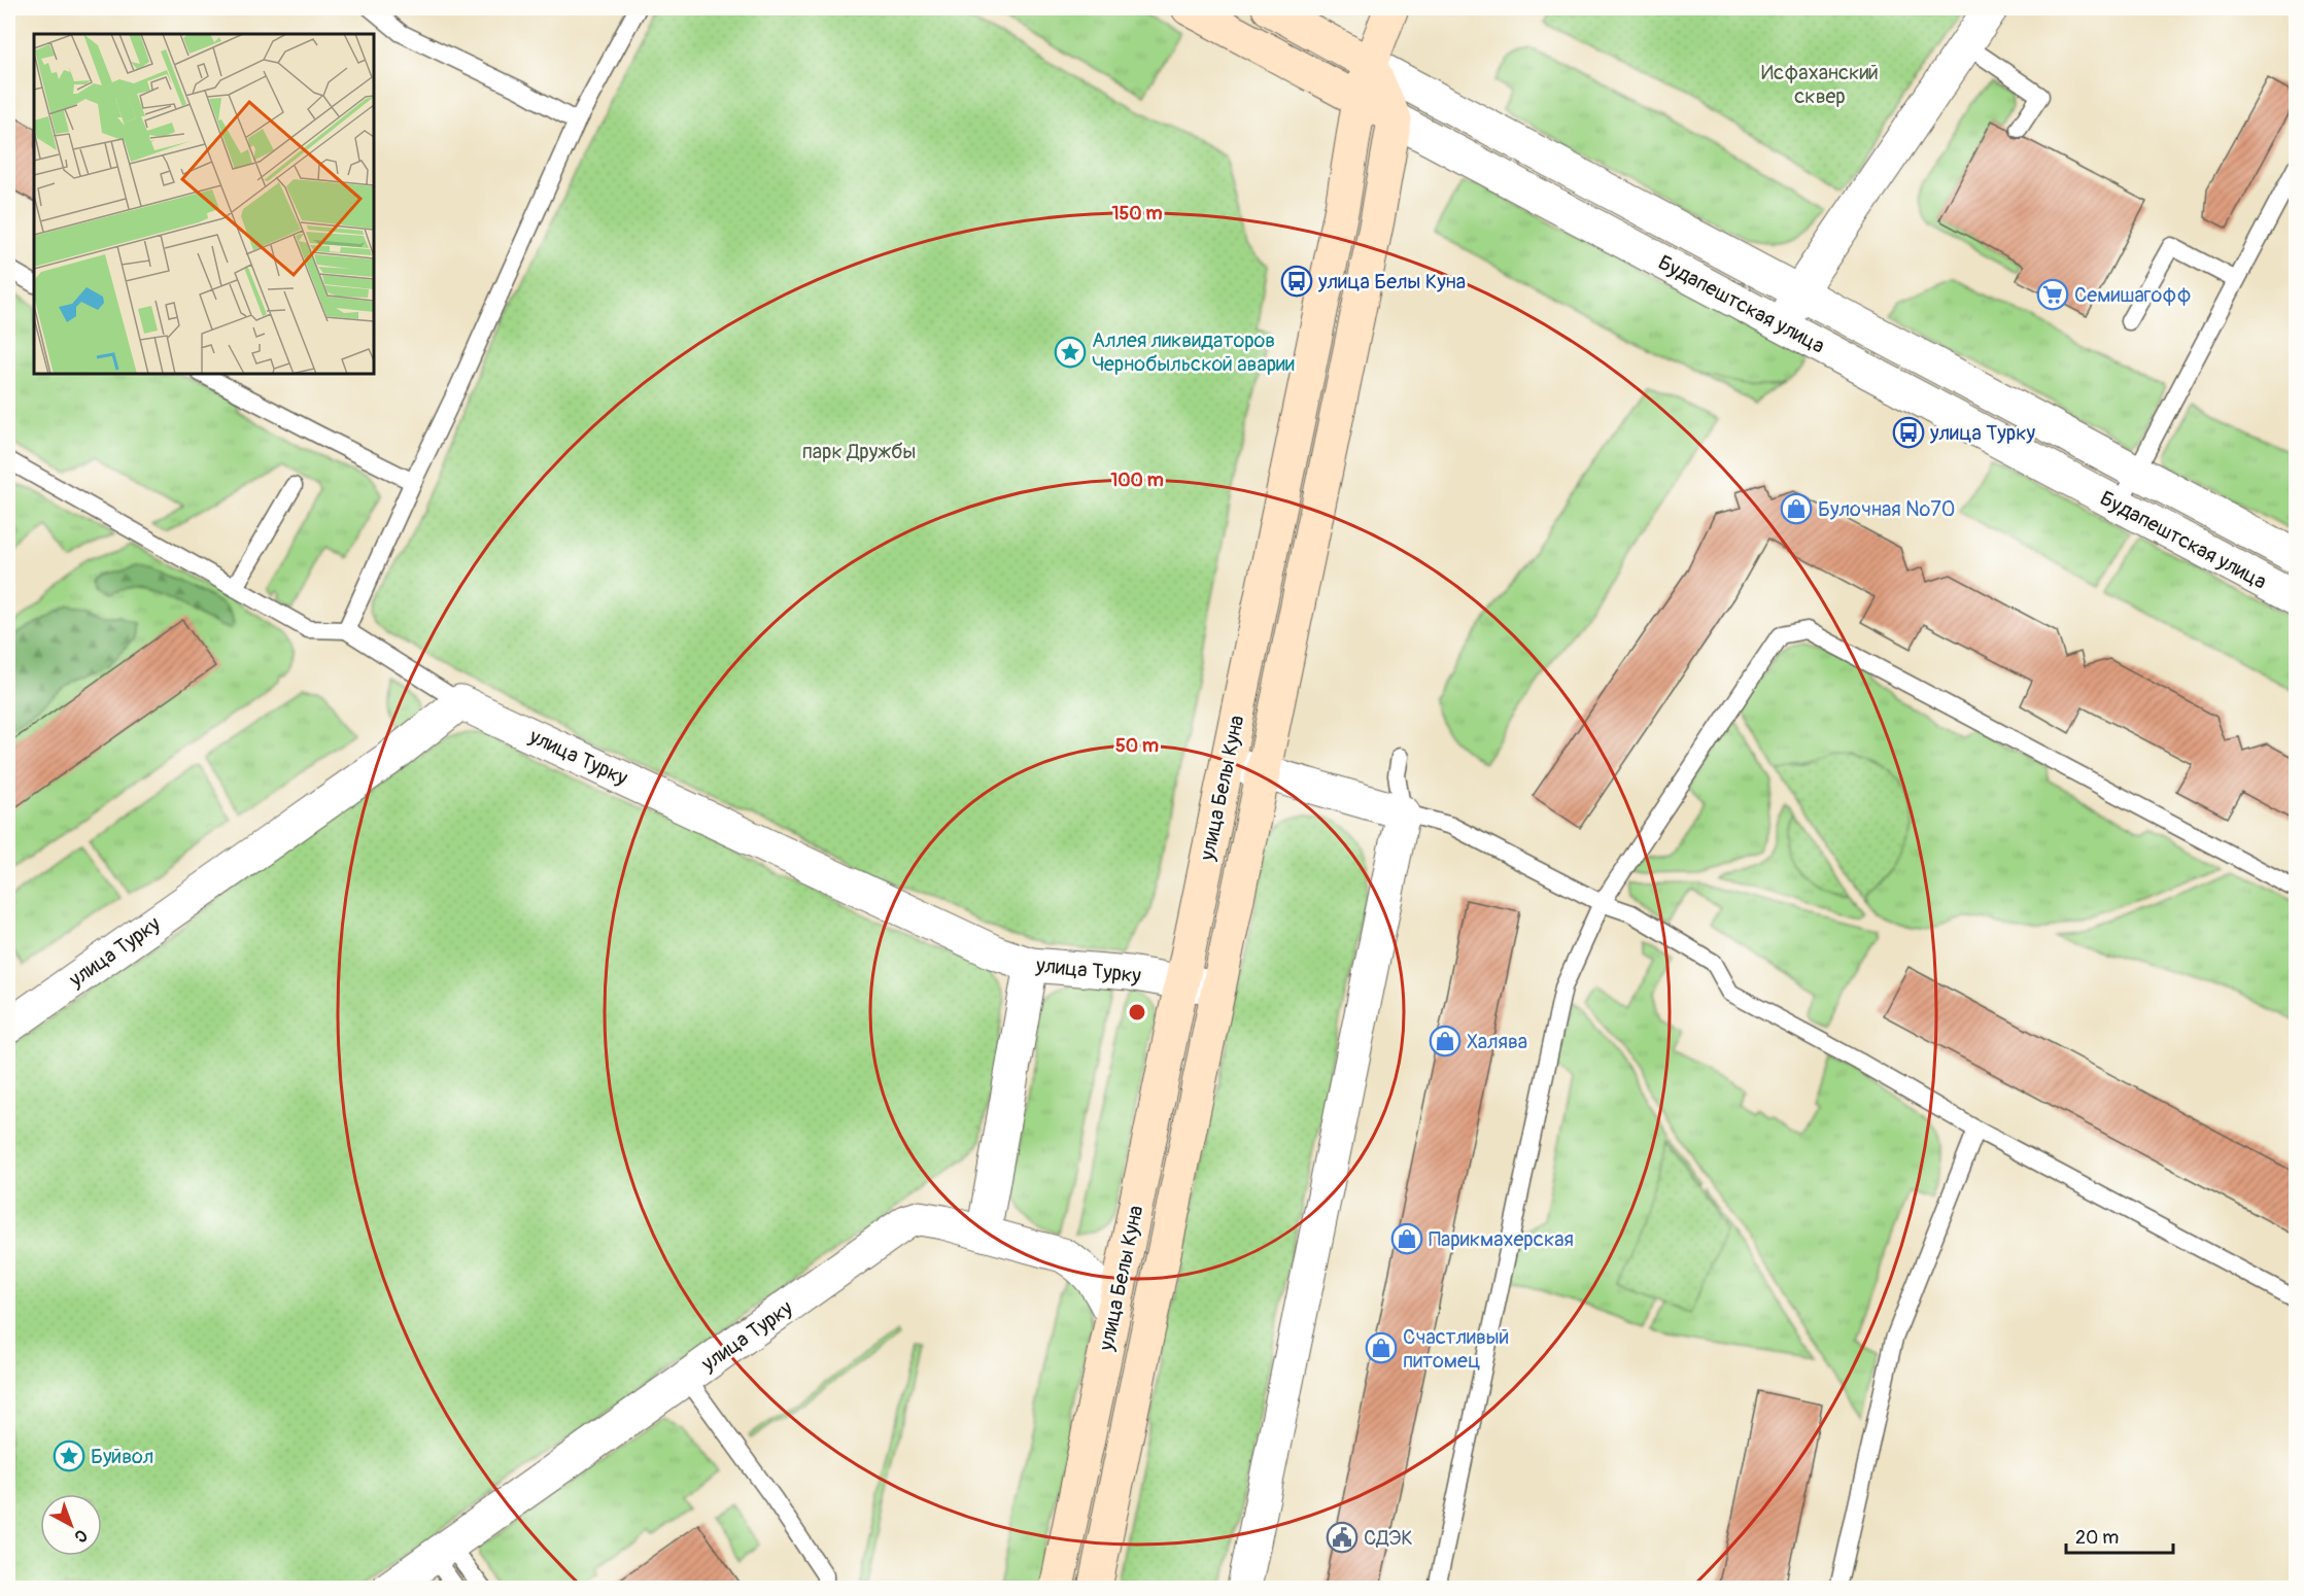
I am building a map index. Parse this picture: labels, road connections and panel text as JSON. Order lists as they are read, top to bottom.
{
  "streets": {
    "street": ["Будапештская улица", "улица Турку", "улица Белы Куна"]
  },
  "crossings": [
    ["Будапештская улица", "улица Белы Куна"],
    ["улица Турку", "улица Белы Куна"]
  ],
  "parks": ["Исфаханский сквер", "парк Дружбы"],
  "places": {
    "bus stop": ["улица Белы Куна", "улица Турку"],
    "supermarket": ["Семишагофф"],
    "place": ["Аллея ликвидаторов Чернобыльской аварии", "Буйвол"],
    "shop": [
      "Булочная №70",
      "Халява",
      "Парикмахерская",
      "Счастливый питомец"
    ],
    "public building": ["СДЭК"]
  },
  "scale_bar": "20 m",
  "north": "bottom right",
  "rings": ["150 m", "100 m", "50 m"]
}
